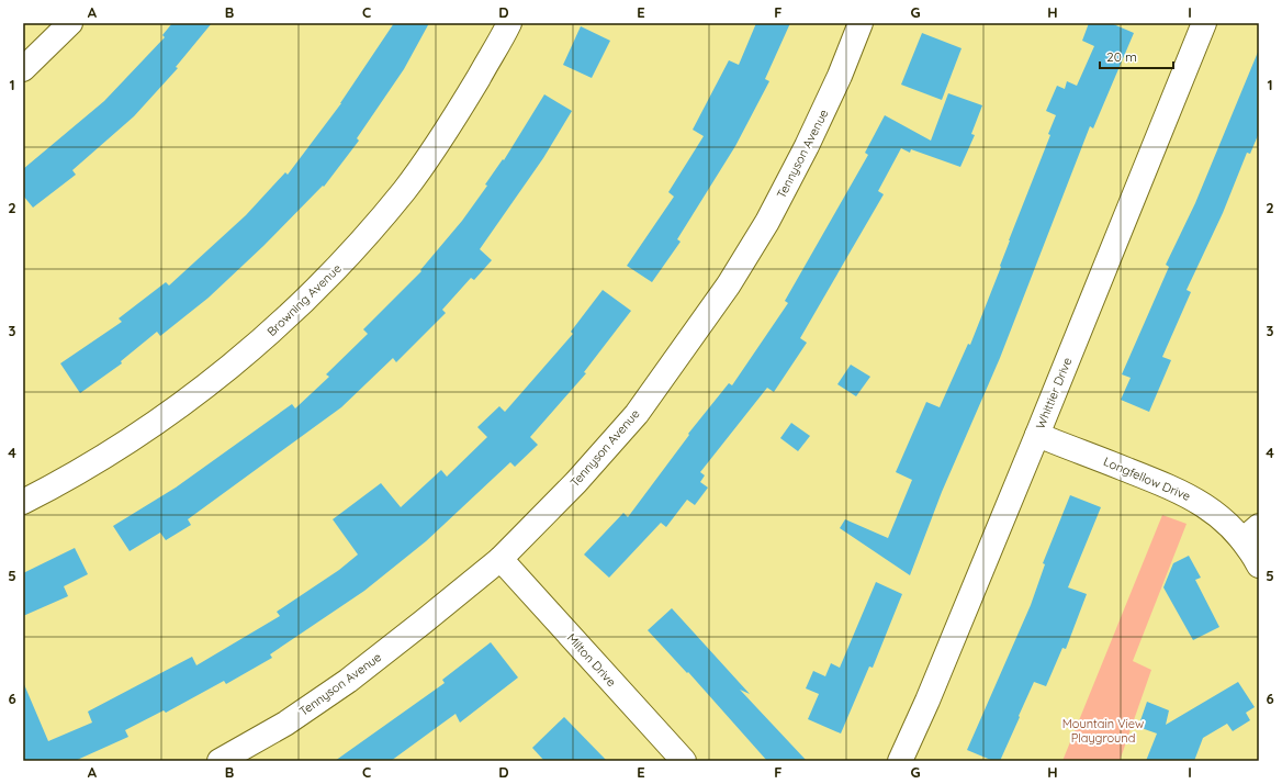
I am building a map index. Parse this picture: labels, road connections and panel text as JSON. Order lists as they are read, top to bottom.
{
  "streets": {
    "street": [
      "Tennyson Avenue",
      "Browning Avenue",
      "Whittier Drive",
      "Longfellow Drive",
      "Milton Drive"
    ]
  },
  "crossings": [
    ["Tennyson Avenue", "Milton Drive"],
    ["Whittier Drive", "Longfellow Drive"]
  ],
  "parks": ["Mountain View Playground"],
  "scale_bar": "20 m",
  "grid": {
    "columns": [
      "A",
      "B",
      "C",
      "D",
      "E",
      "F",
      "G",
      "H",
      "I"
    ],
    "rows": [
      "1",
      "2",
      "3",
      "4",
      "5",
      "6"
    ]
  }
}
